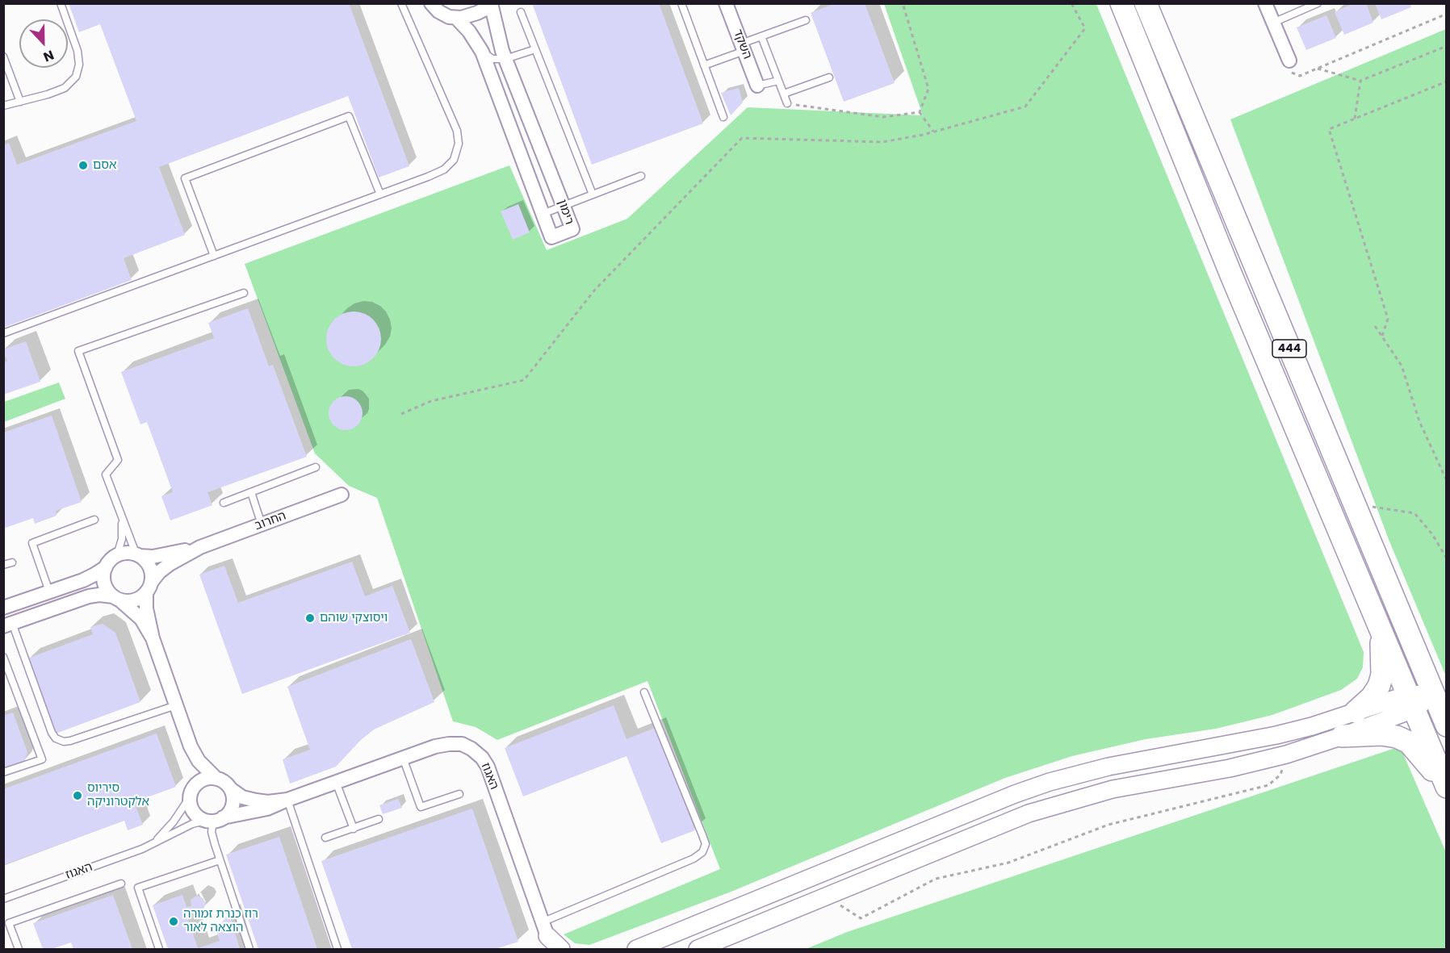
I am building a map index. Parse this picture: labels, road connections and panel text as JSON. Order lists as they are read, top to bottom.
{
  "streets": {
    "main road": ["444"],
    "street": [
      "השקד",
      "רימון",
      "החרוב",
      "האגוז"
    ]
  },
  "places": [
    "אסם",
    "ויסוצקי שוהם",
    "סיריוס אלקטרוניקה",
    "רוז כנרת זמורה הוצאה לאור"
  ],
  "north": "bottom"
}
